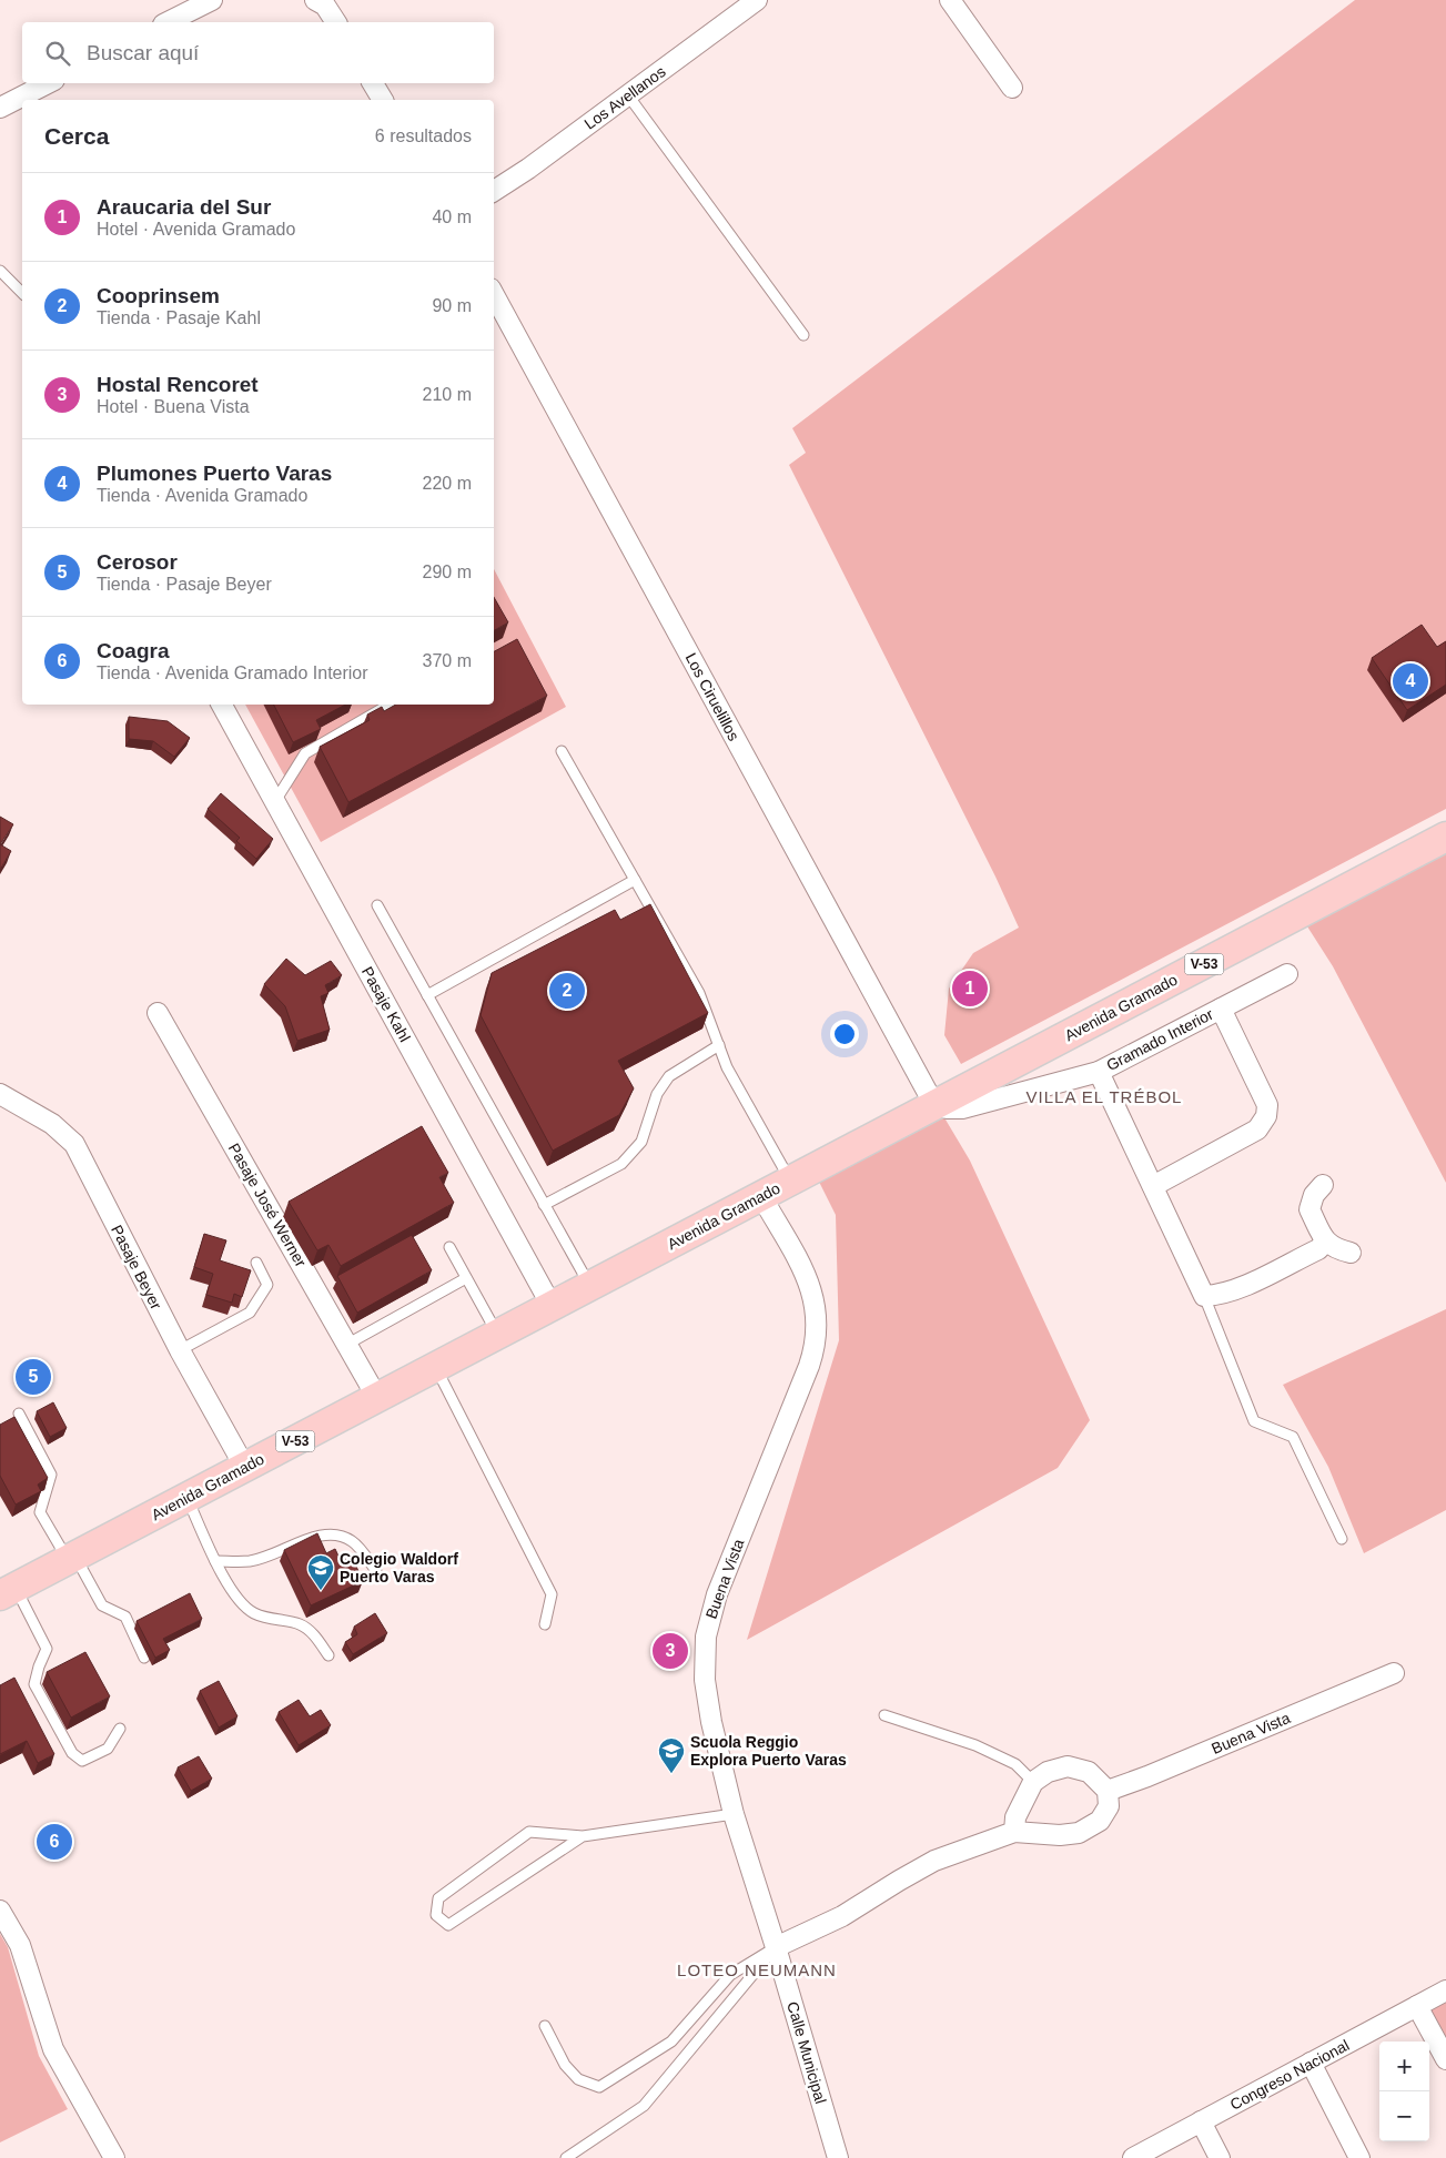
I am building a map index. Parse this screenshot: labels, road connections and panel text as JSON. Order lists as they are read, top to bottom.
{
  "streets": {
    "main road": ["V-53", "Avenida Gramado"],
    "street": [
      "Los Avellanos",
      "Los Ciruelillos",
      "Pasaje Kahl",
      "Gramado Interior",
      "Pasaje José Werner",
      "Pasaje Beyer",
      "Buena Vista",
      "Calle Municipal",
      "Congreso Nacional"
    ]
  },
  "crossings": [
    ["Los Ciruelillos", "Avenida Gramado"],
    ["Los Ciruelillos", "Gramado Interior"],
    ["Pasaje Kahl", "Avenida Gramado"],
    ["Avenida Gramado", "Gramado Interior"],
    ["Avenida Gramado", "Pasaje José Werner"],
    ["Avenida Gramado", "Pasaje Beyer"],
    ["Avenida Gramado", "Buena Vista"],
    ["Buena Vista", "Calle Municipal"]
  ],
  "districts": ["VILLA EL TRÉBOL", "LOTEO NEUMANN"],
  "places": {
    "school or university": ["Colegio Waldorf Puerto Varas", "Scuola Reggio Explora Puerto Varas"]
  },
  "page": {
    "search": "Buscar aquí",
    "heading": ["Cerca", "6 resultados"],
    "list": [
      {
        "mark": "1",
        "name": "Araucaria del Sur",
        "note": "Hotel · Avenida Gramado",
        "value": "40 m"
      },
      {
        "mark": "2",
        "name": "Cooprinsem",
        "note": "Tienda · Pasaje Kahl",
        "value": "90 m"
      },
      {
        "mark": "3",
        "name": "Hostal Rencoret",
        "note": "Hotel · Buena Vista",
        "value": "210 m"
      },
      {
        "mark": "4",
        "name": "Plumones Puerto Varas",
        "note": "Tienda · Avenida Gramado",
        "value": "220 m"
      },
      {
        "mark": "5",
        "name": "Cerosor",
        "note": "Tienda · Pasaje Beyer",
        "value": "290 m"
      },
      {
        "mark": "6",
        "name": "Coagra",
        "note": "Tienda · Avenida Gramado Interior",
        "value": "370 m"
      }
    ],
    "pins": [
      "4",
      "1",
      "2",
      "5",
      "3",
      "6"
    ],
    "map_buttons": ["+", "−"]
  }
}
